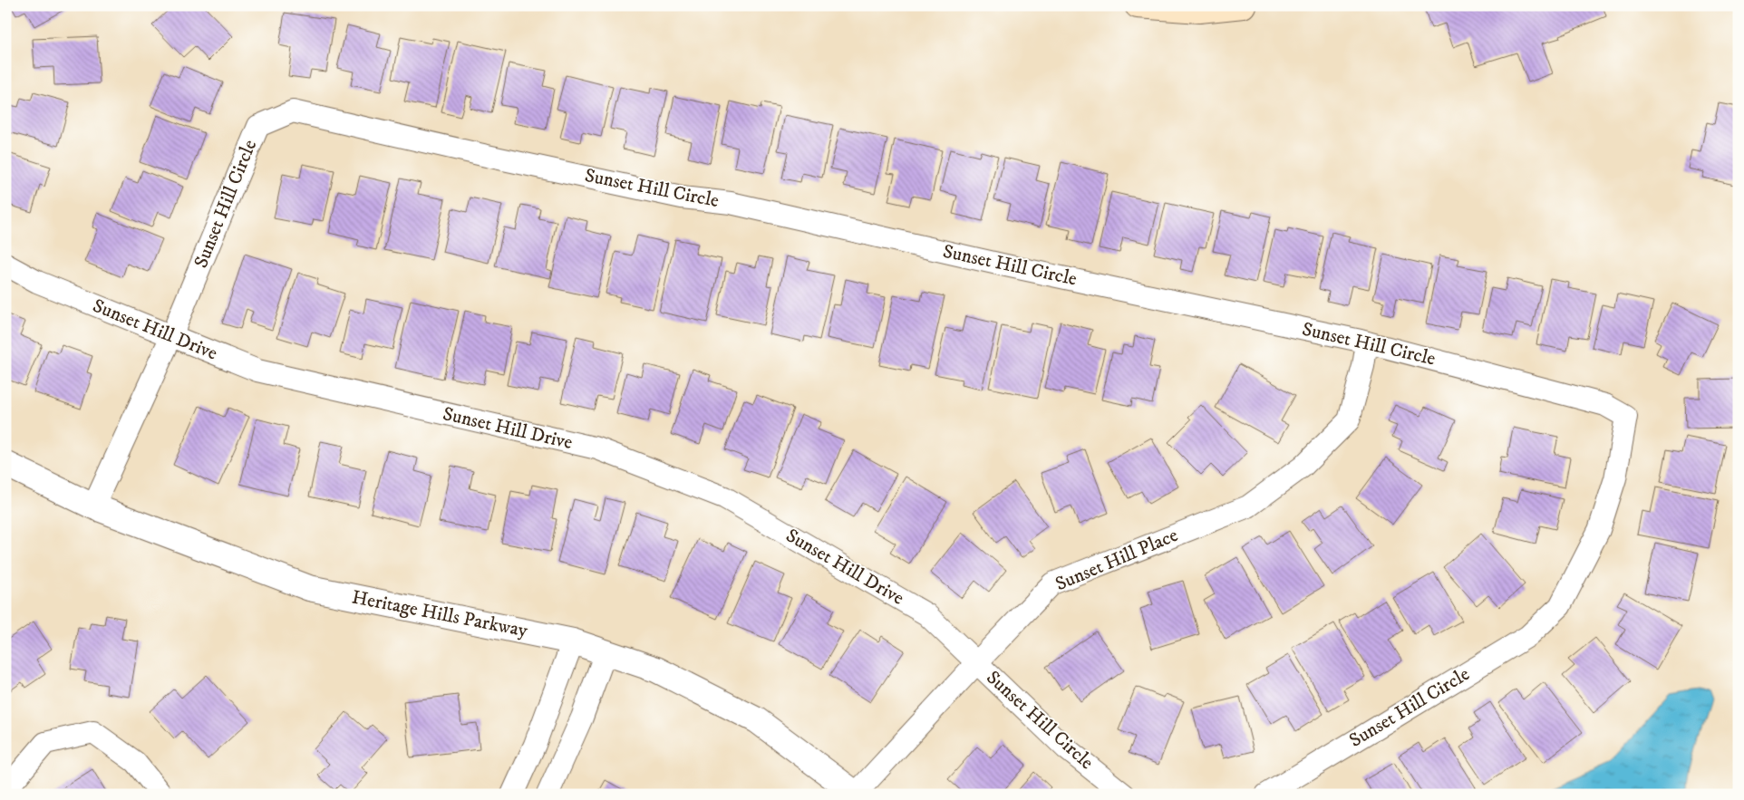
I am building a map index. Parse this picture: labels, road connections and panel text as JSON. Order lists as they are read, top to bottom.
{
  "streets": {
    "street": [
      "Sunset Hill Circle",
      "Sunset Hill Drive",
      "Sunset Hill Place",
      "Heritage Hills Parkway"
    ]
  },
  "crossings": [
    ["Sunset Hill Circle", "Sunset Hill Drive"],
    ["Sunset Hill Circle", "Sunset Hill Place"],
    ["Sunset Hill Circle", "Heritage Hills Parkway"],
    ["Sunset Hill Drive", "Sunset Hill Place"],
    ["Sunset Hill Place", "Heritage Hills Parkway"]
  ]
}
